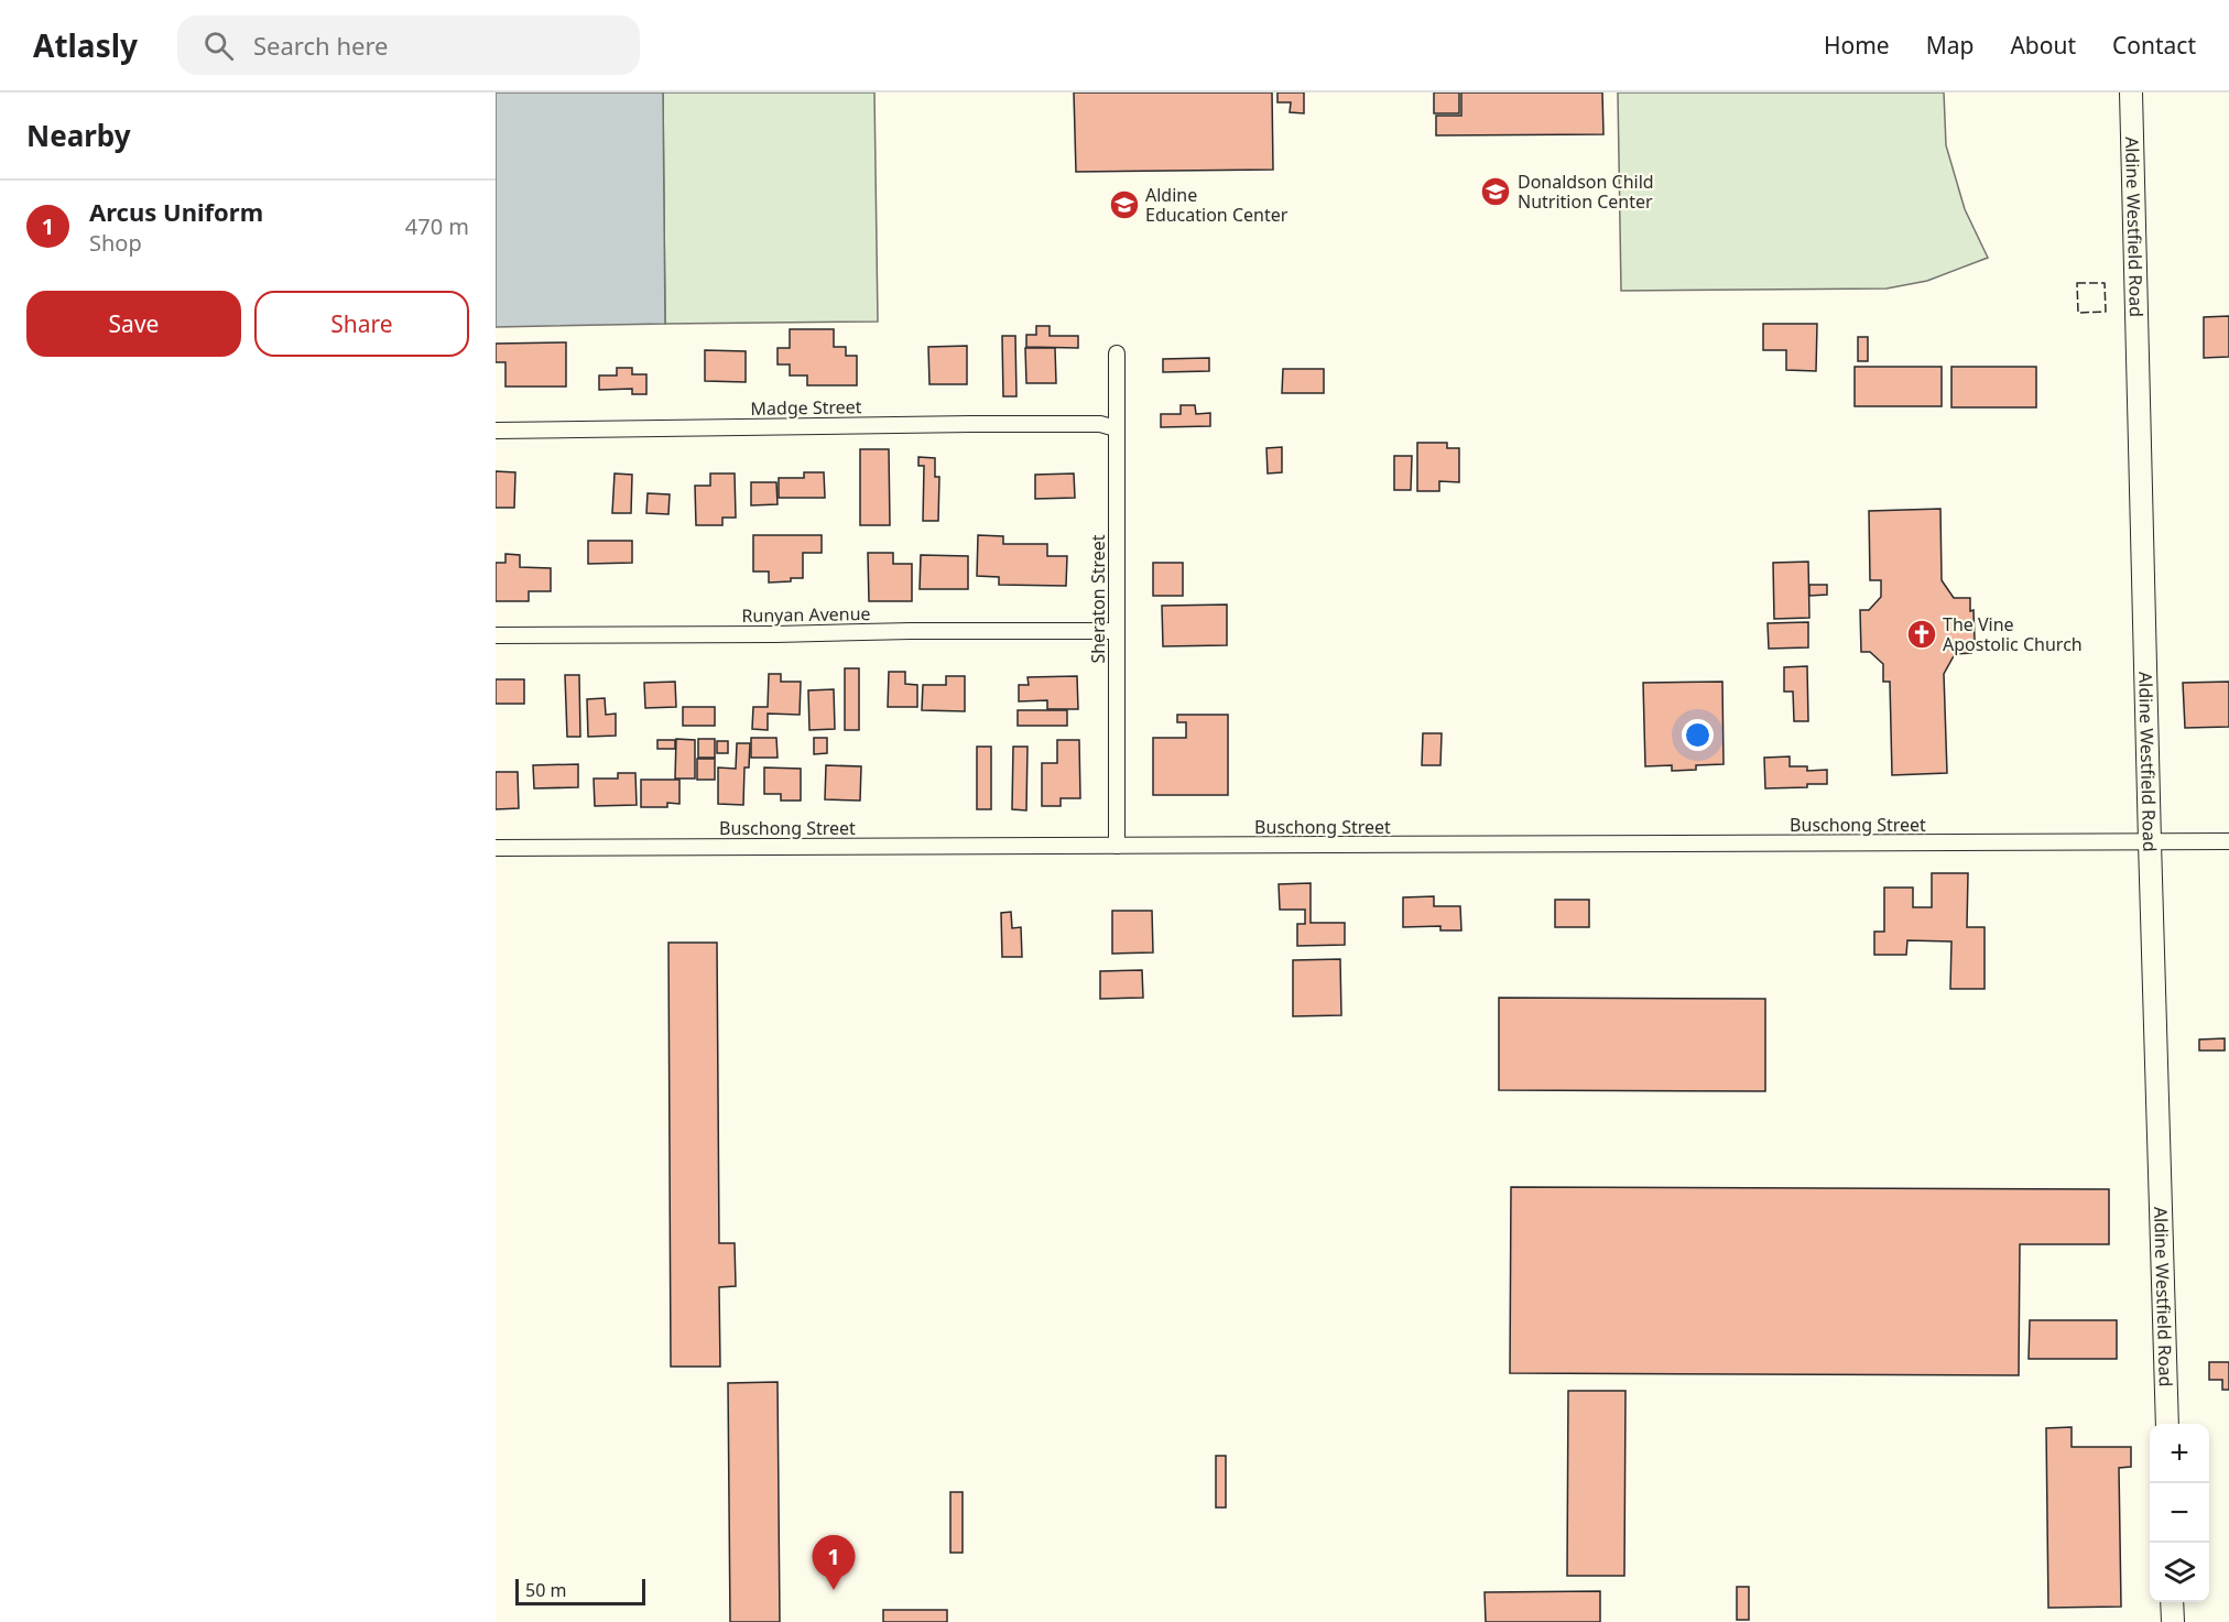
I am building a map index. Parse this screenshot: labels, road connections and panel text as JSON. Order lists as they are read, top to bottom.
{
  "streets": {
    "main road": ["Aldine Westfield Road"],
    "street": [
      "Madge Street",
      "Sheraton Street",
      "Runyan Avenue",
      "Buschong Street"
    ]
  },
  "crossings": [
    ["Aldine Westfield Road", "Buschong Street"],
    ["Madge Street", "Sheraton Street"],
    ["Sheraton Street", "Runyan Avenue"],
    ["Sheraton Street", "Buschong Street"]
  ],
  "places": {
    "school or university": ["Donaldson Child Nutrition Center", "Aldine Education Center"],
    "church": ["The Vine Apostolic Church"]
  },
  "scale_bar": "50 m",
  "page": {
    "header": "Atlasly",
    "search": "Search here",
    "nav": [
      "Home",
      "Map",
      "About",
      "Contact"
    ],
    "heading": "Nearby",
    "list": [
      {
        "mark": "1",
        "name": "Arcus Uniform",
        "note": "Shop",
        "value": "470 m"
      }
    ],
    "buttons": ["Save", "Share"],
    "map_buttons": ["+", "−"],
    "pins": "1",
    "scale": "50 m"
  }
}
